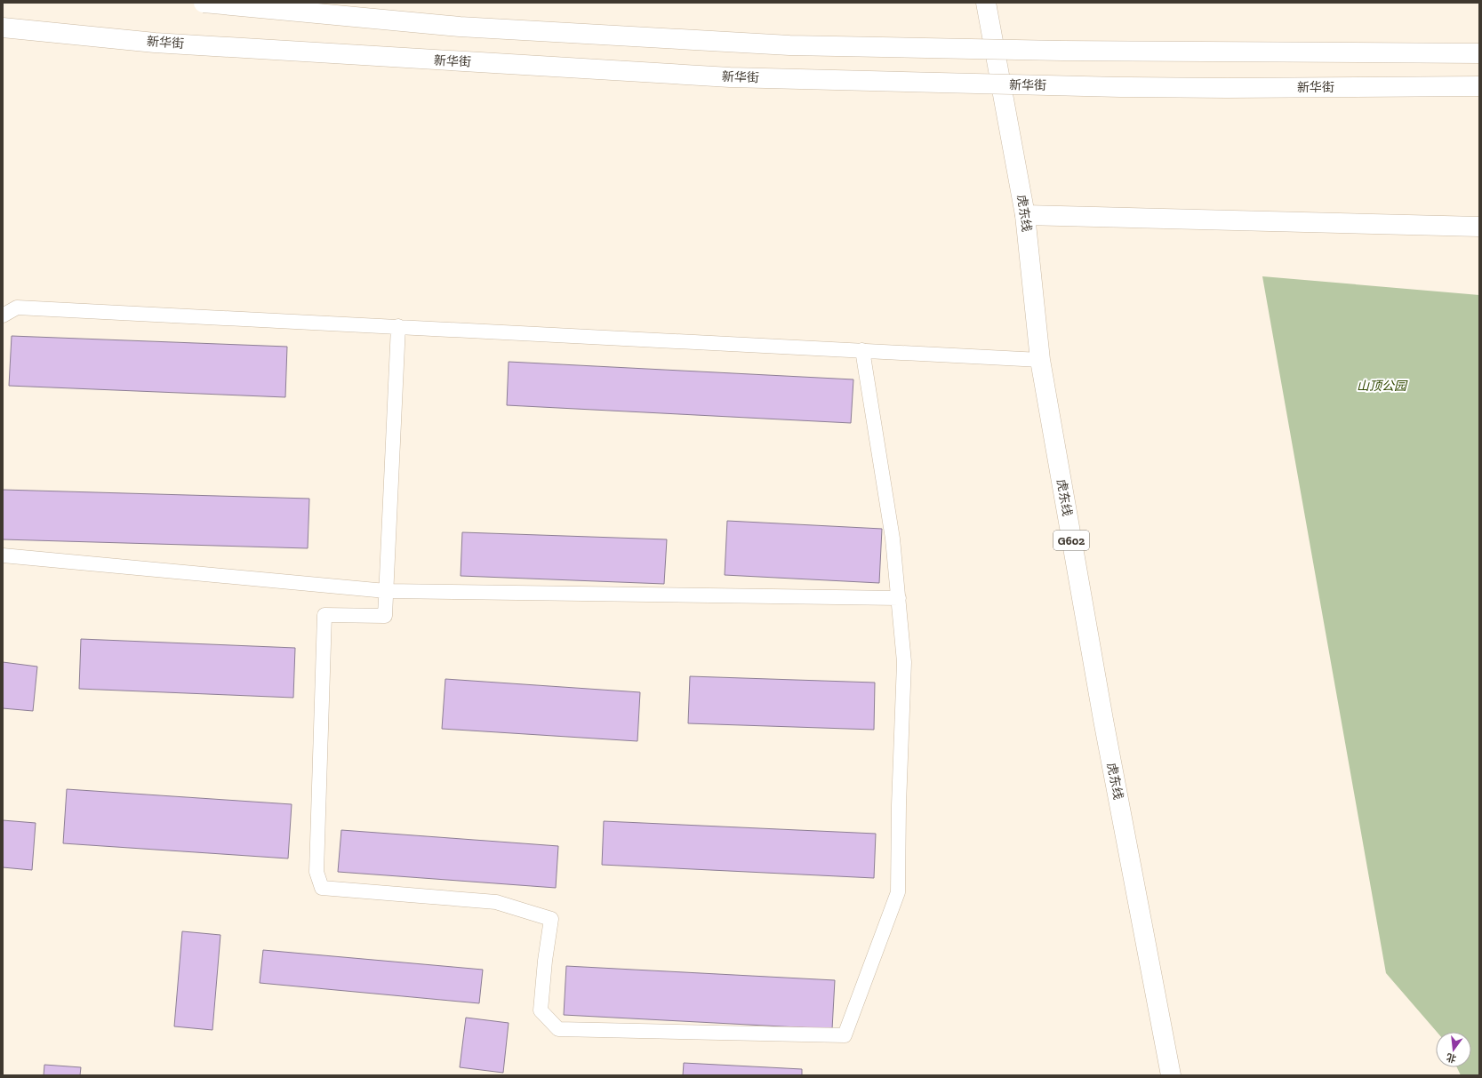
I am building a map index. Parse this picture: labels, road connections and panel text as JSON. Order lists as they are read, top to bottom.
{
  "streets": {
    "main road": ["新华街", "虎东线", "G602"]
  },
  "parks": ["山顶公园"],
  "north": "bottom"
}
